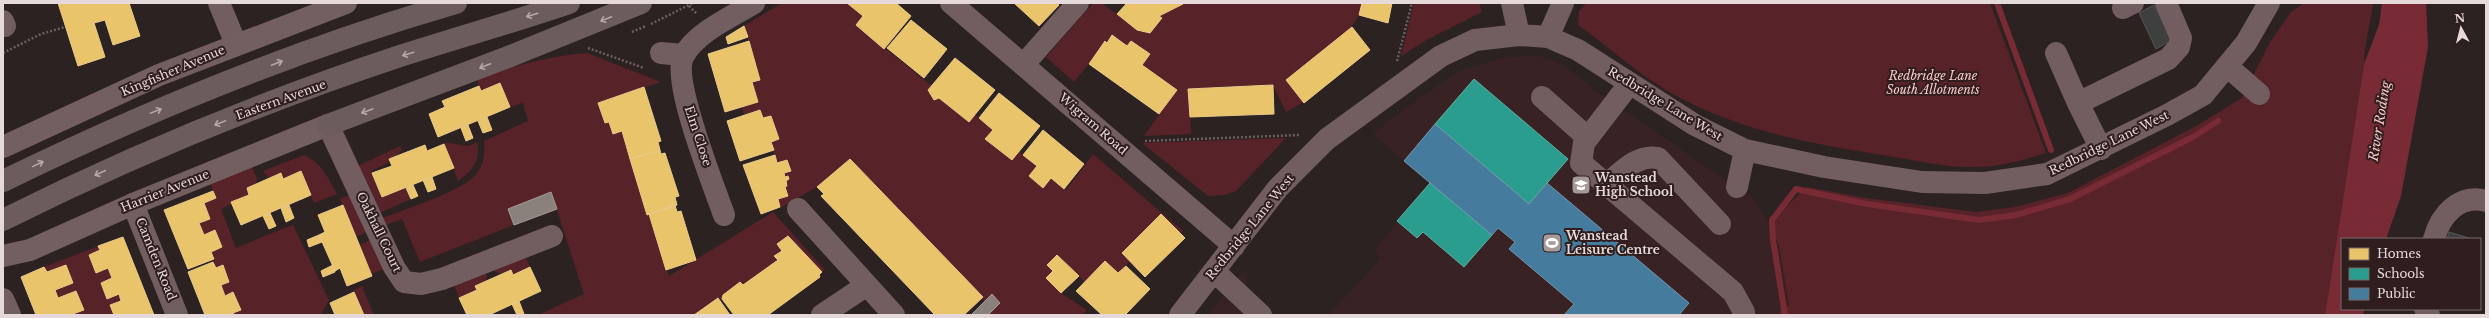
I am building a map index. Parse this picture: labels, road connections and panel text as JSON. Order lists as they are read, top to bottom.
{
  "streets": {
    "highway": ["Eastern Avenue"],
    "main road": ["Kingfisher Avenue", "Harrier Avenue"],
    "street": [
      "Redbridge Lane West",
      "Wigram Road",
      "Elm Close",
      "Oakhall Court",
      "Camden Road"
    ]
  },
  "crossings": [
    ["Redbridge Lane West", "Wigram Road"],
    ["Harrier Avenue", "Oakhall Court"],
    ["Harrier Avenue", "Camden Road"]
  ],
  "water": ["River Roding"],
  "parks": ["Redbridge Lane South Allotments"],
  "places": {
    "school or university": ["Wanstead High School"],
    "sports": ["Wanstead Leisure Centre"]
  },
  "legend": ["Homes", "Schools", "Public"],
  "north": "top"
}
